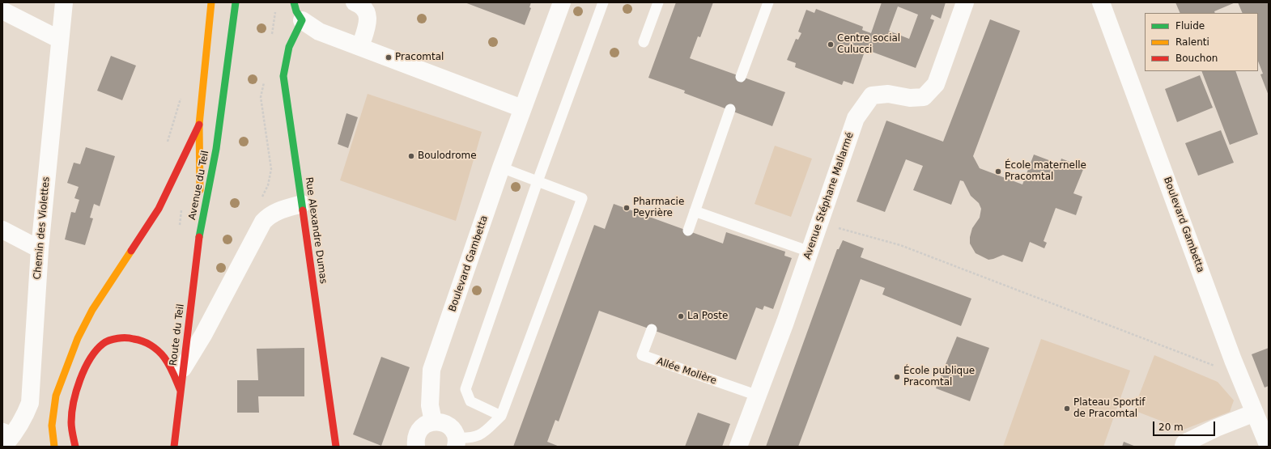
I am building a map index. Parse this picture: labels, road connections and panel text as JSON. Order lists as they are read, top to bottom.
{
  "streets": {
    "main road": ["Avenue du Teil", "Rue Alexandre Dumas", "Route du Teil"],
    "street": ["Avenue Stéphane Mallarmé", "Boulevard Gambetta", "Chemin des Violettes"],
    "lane": ["Allée Molière"]
  },
  "crossings": [
    ["Avenue du Teil", "Route du Teil"],
    ["Avenue Stéphane Mallarmé", "Allée Molière"]
  ],
  "places": [
    "Centre social Culucci",
    "Pracomtal",
    "Boulodrome",
    "École maternelle Pracomtal",
    "Pharmacie Peyrière",
    "La Poste",
    "École publique Pracomtal",
    "Plateau Sportif de Pracomtal"
  ],
  "legend": ["Fluide", "Ralenti", "Bouchon"],
  "scale_bar": "20 m"
}
